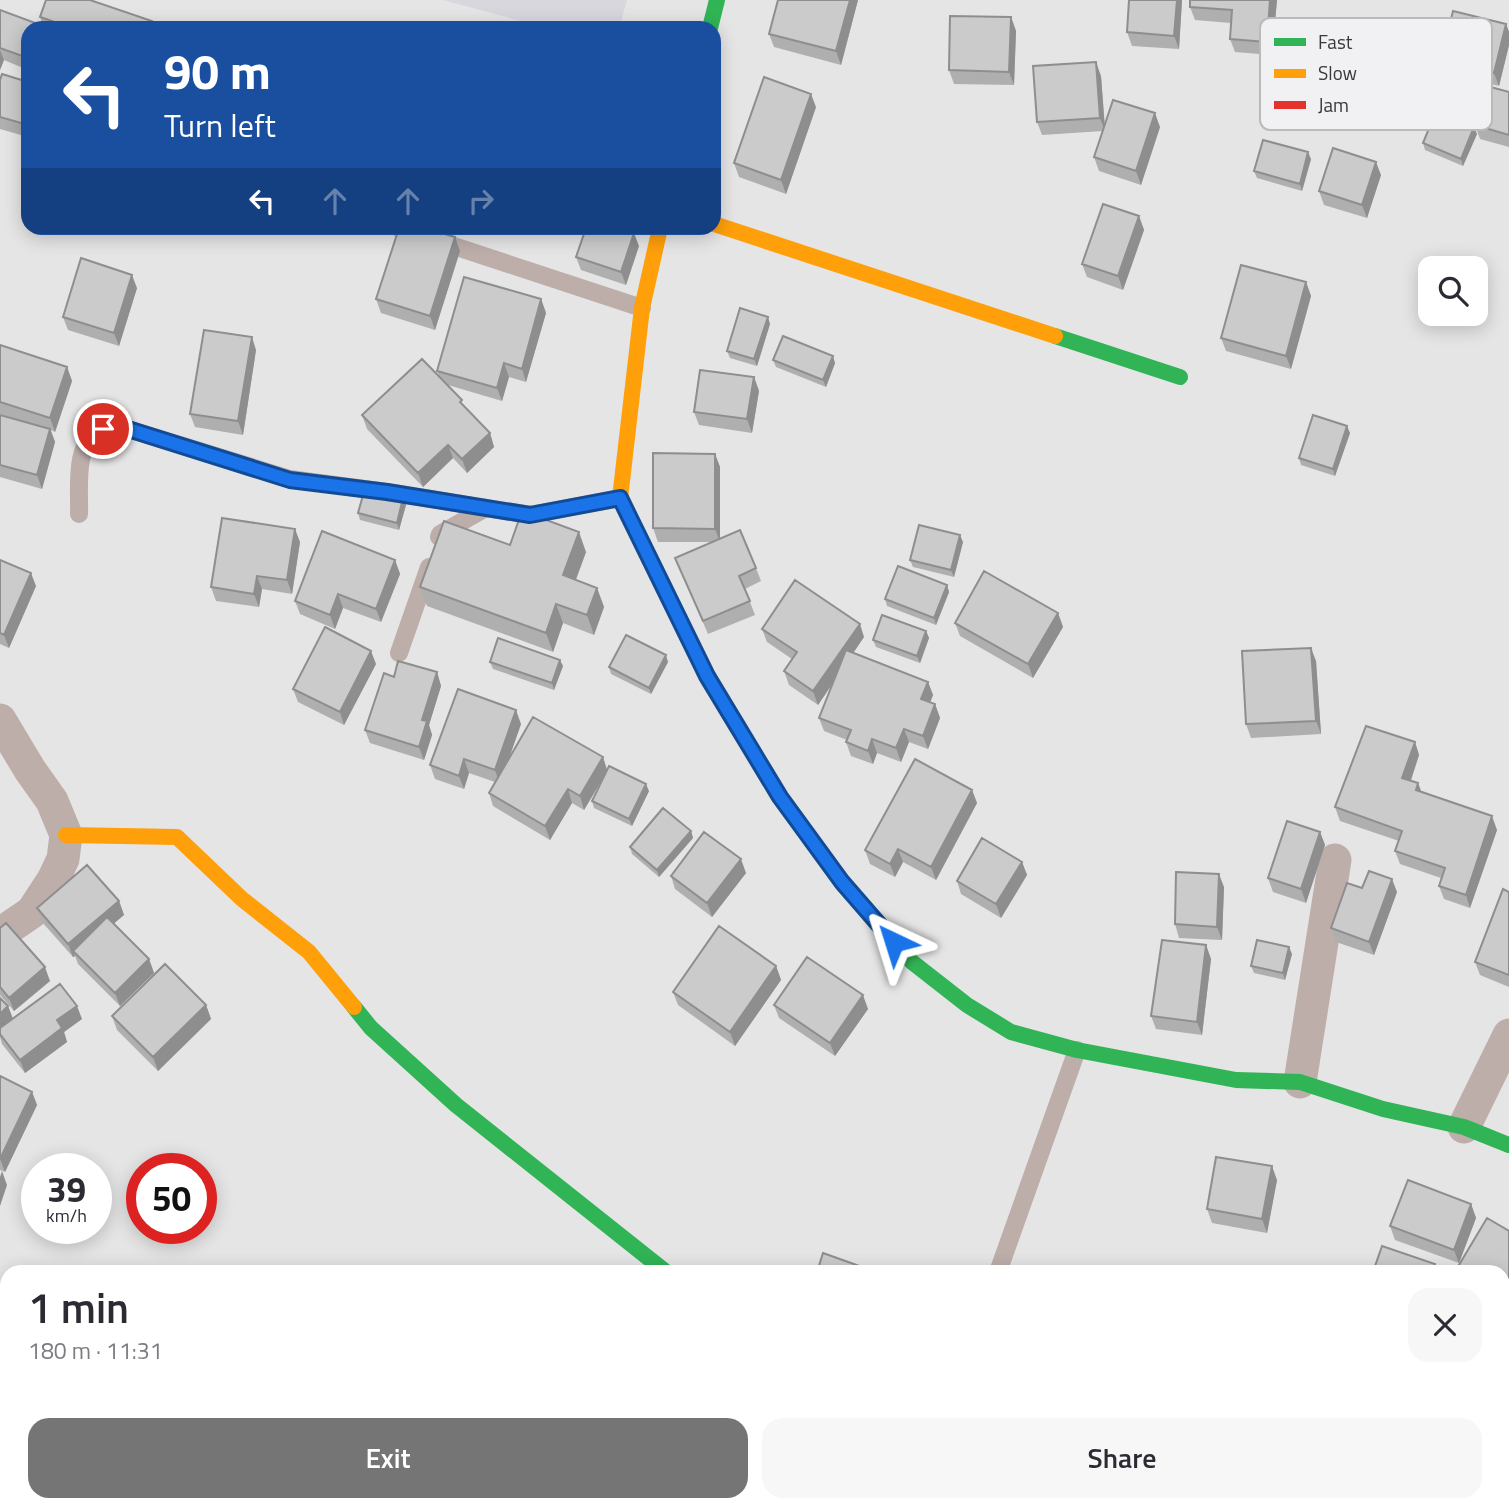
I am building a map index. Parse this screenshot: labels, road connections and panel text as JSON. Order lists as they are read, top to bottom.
{
  "legend": ["Fast", "Slow", "Jam"],
  "page": {
    "turn": ["90 m", "Turn left"],
    "speed": "39 km/h",
    "limit": "50",
    "heading": ["1 min", "180 m · 11:31"],
    "buttons": ["Exit", "Share"]
  }
}
